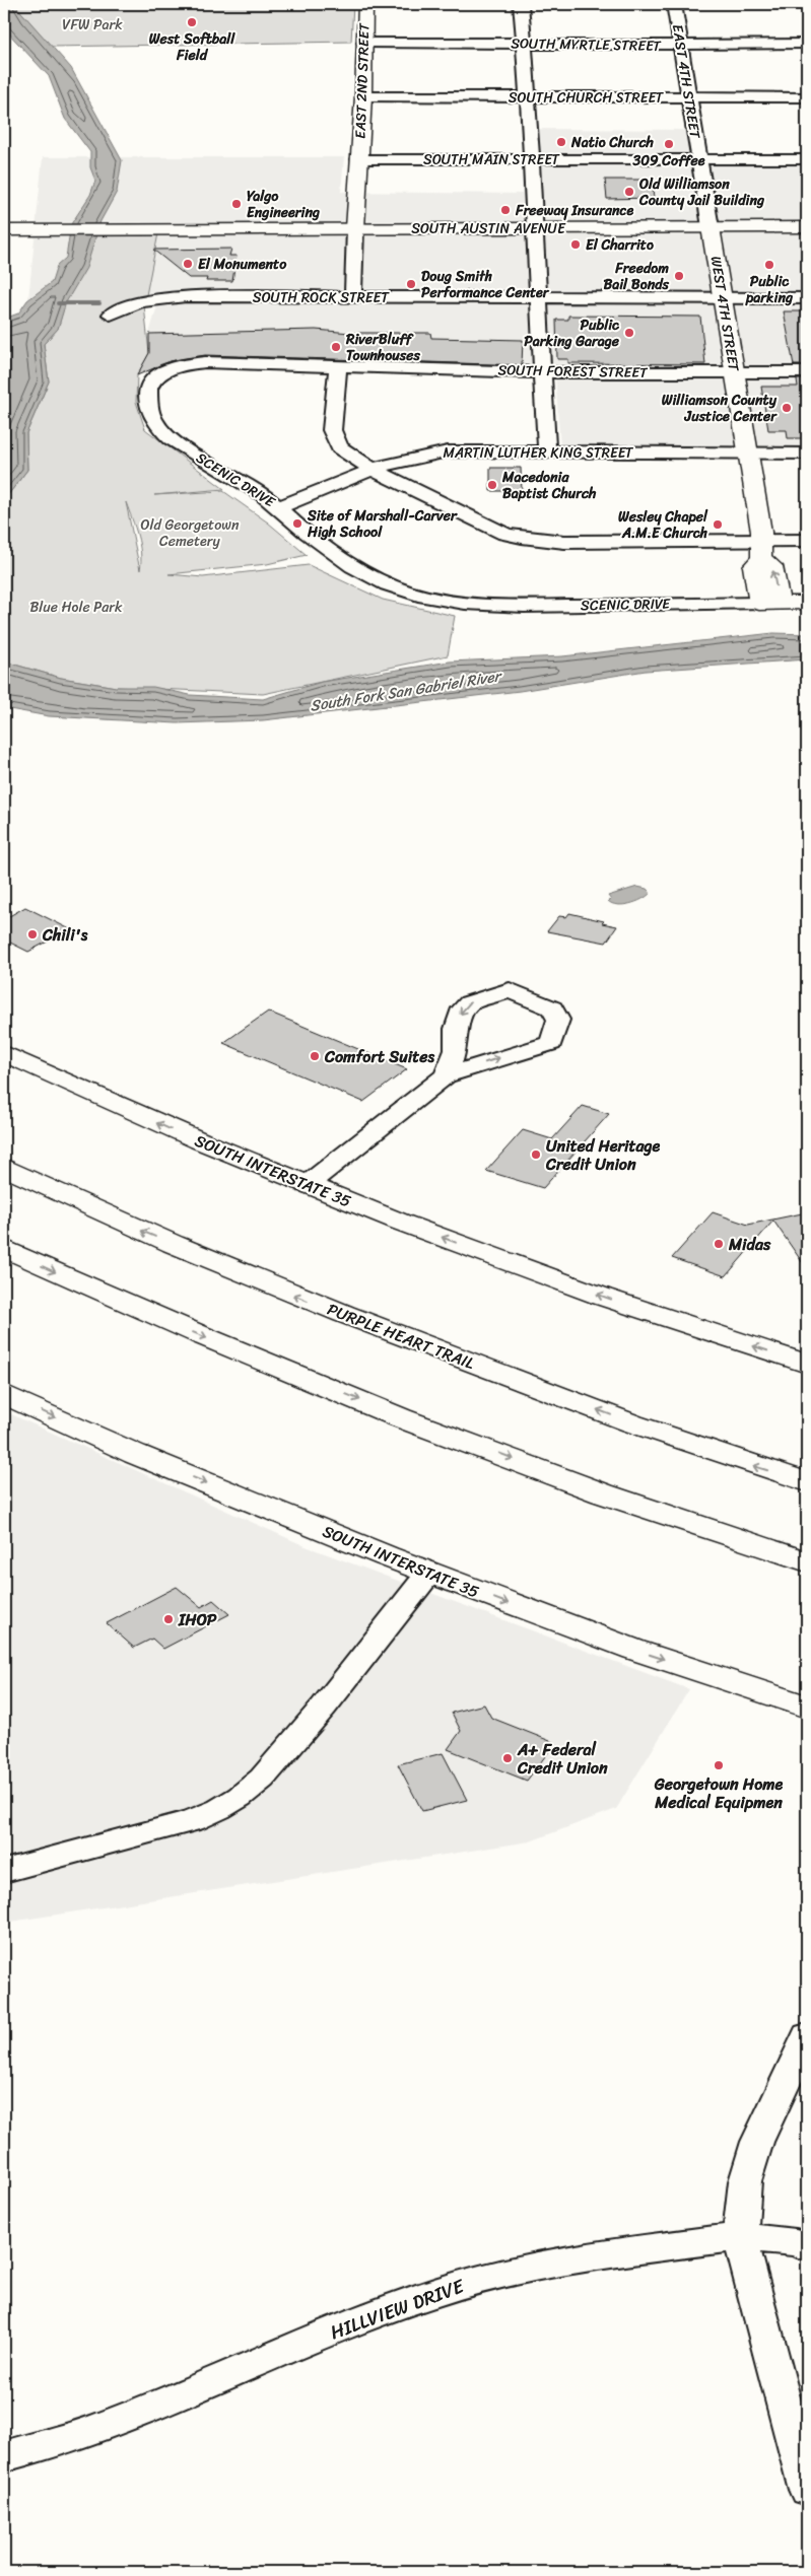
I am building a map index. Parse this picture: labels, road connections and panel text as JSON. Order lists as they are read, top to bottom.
{
  "streets": {
    "main road": [
      "EAST 2ND STREET",
      "SOUTH AUSTIN AVENUE",
      "WEST 4TH STREET",
      "SCENIC DRIVE",
      "SOUTH INTERSTATE 35",
      "PURPLE HEART TRAIL"
    ],
    "street": [
      "SOUTH MYRTLE STREET",
      "EAST 4TH STREET",
      "SOUTH CHURCH STREET",
      "SOUTH MAIN STREET",
      "SOUTH ROCK STREET",
      "SOUTH FOREST STREET",
      "MARTIN LUTHER KING STREET",
      "HILLVIEW DRIVE"
    ]
  },
  "crossings": [
    ["SOUTH MYRTLE STREET", "EAST 2ND STREET"],
    ["SOUTH MYRTLE STREET", "EAST 4TH STREET"],
    ["EAST 2ND STREET", "SOUTH CHURCH STREET"],
    ["EAST 2ND STREET", "SOUTH MAIN STREET"],
    ["EAST 2ND STREET", "SOUTH AUSTIN AVENUE"],
    ["EAST 4TH STREET", "SOUTH CHURCH STREET"],
    ["EAST 4TH STREET", "SOUTH MAIN STREET"],
    ["EAST 4TH STREET", "WEST 4TH STREET"],
    ["SOUTH MAIN STREET", "WEST 4TH STREET"],
    ["SOUTH AUSTIN AVENUE", "WEST 4TH STREET"],
    ["SOUTH ROCK STREET", "WEST 4TH STREET"],
    ["WEST 4TH STREET", "SOUTH FOREST STREET"],
    ["WEST 4TH STREET", "MARTIN LUTHER KING STREET"],
    ["WEST 4TH STREET", "SCENIC DRIVE"],
    ["SOUTH FOREST STREET", "SCENIC DRIVE"],
    ["MARTIN LUTHER KING STREET", "SCENIC DRIVE"]
  ],
  "water": ["South Fork San Gabriel River"],
  "parks": ["VFW Park", "Old Georgetown Cemetery", "Blue Hole Park"],
  "places": [
    "West Softball Field",
    "Natio Church",
    "309 Coffee",
    "Old Williamson County Jail Building",
    "Yalgo Engineering",
    "Freeway Insurance",
    "El Charrito",
    "El Monumento",
    "Public parking",
    "Freedom Bail Bonds",
    "Doug Smith Performance Center",
    "Public Parking Garage",
    "RiverBluff Townhouses",
    "Williamson County Justice Center",
    "Macedonia Baptist Church",
    "Site of Marshall-Carver High School",
    "Wesley Chapel A.M.E Church",
    "Chili's",
    "Comfort Suites",
    "United Heritage Credit Union",
    "Midas",
    "IHOP",
    "A+ Federal Credit Union",
    "Georgetown Home Medical Equipmen"
  ]
}
